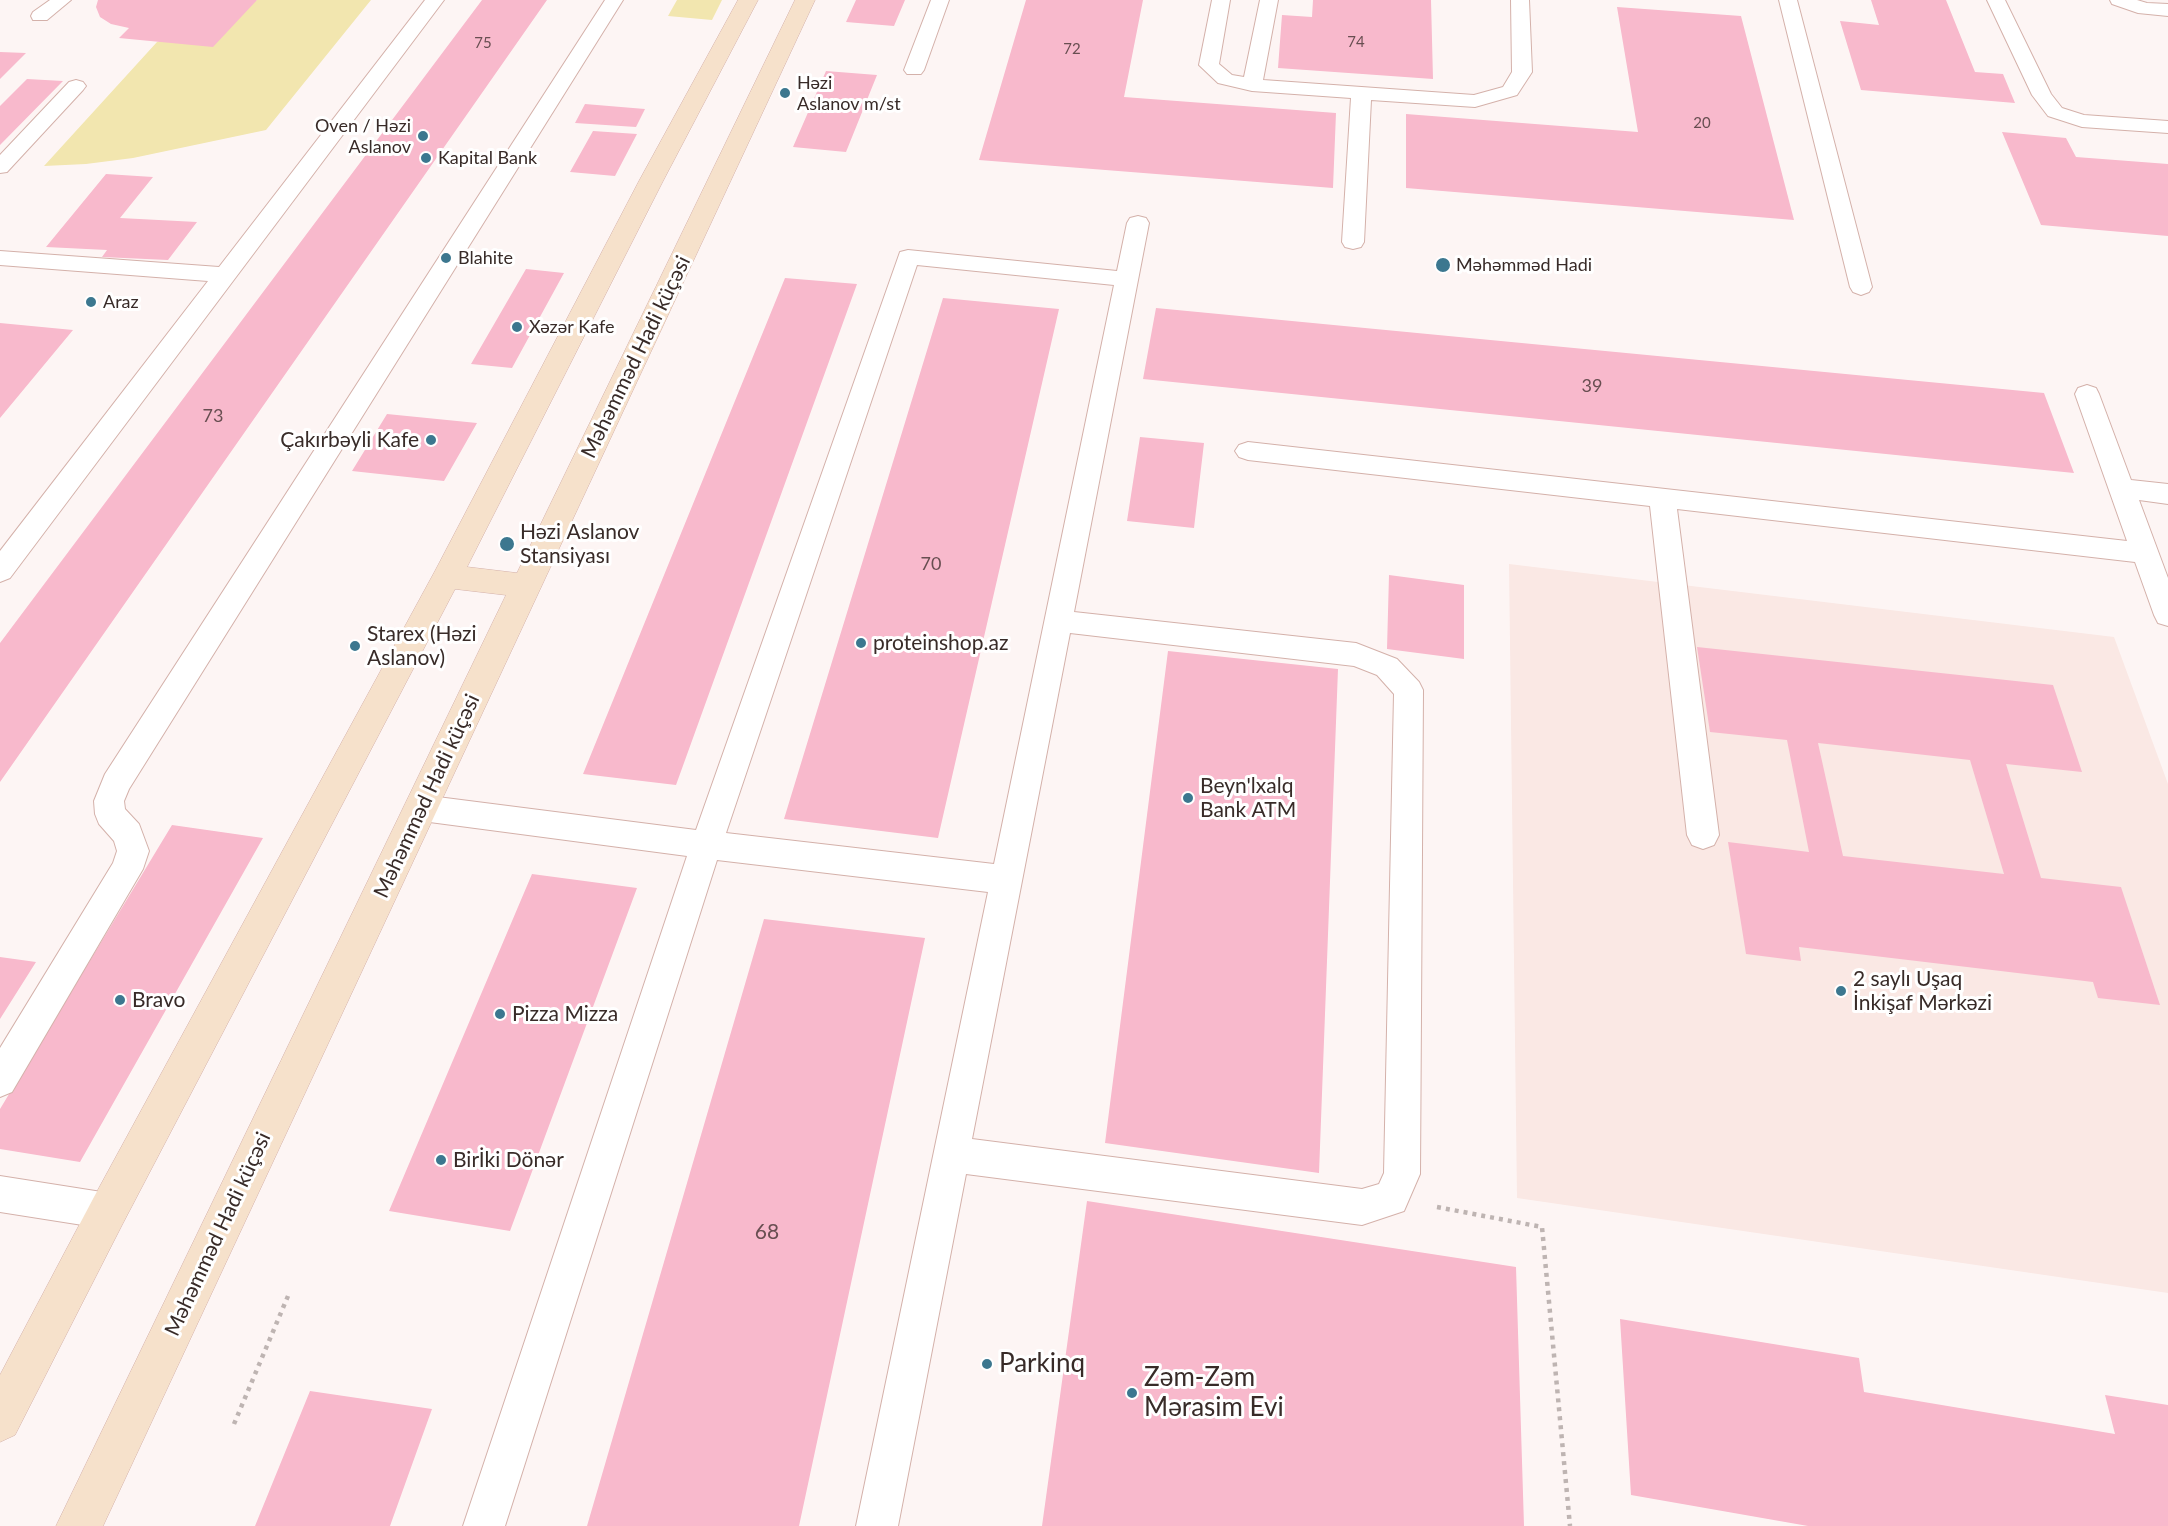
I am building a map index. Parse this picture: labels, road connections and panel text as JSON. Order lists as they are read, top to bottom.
{
  "streets": {
    "street": ["Məhəmməd Hadi küçəsi"]
  },
  "places": [
    "Həzi Aslanov m/st",
    "Oven / Hәzi Aslanov",
    "Kapital Bank",
    "Blahite",
    "Məhəmməd Hadi",
    "Araz",
    "Xəzər Kafe",
    "Çakırbəyli Kafe",
    "Həzi Aslanov Stansiyası",
    "proteinshop.az",
    "Starex (Həzi Aslanov)",
    "Beyn'lxalq Bank ATM",
    "2 saylı Uşaq İnkişaf Mərkəzi",
    "Bravo",
    "Pizza Mizza",
    "Birİki Dönər",
    "Parkinq",
    "Zәm-Zәm Mәrasim Evi"
  ],
  "house_numbers": [
    "74",
    "75",
    "72",
    "20",
    "39",
    "73",
    "70",
    "68"
  ]
}
